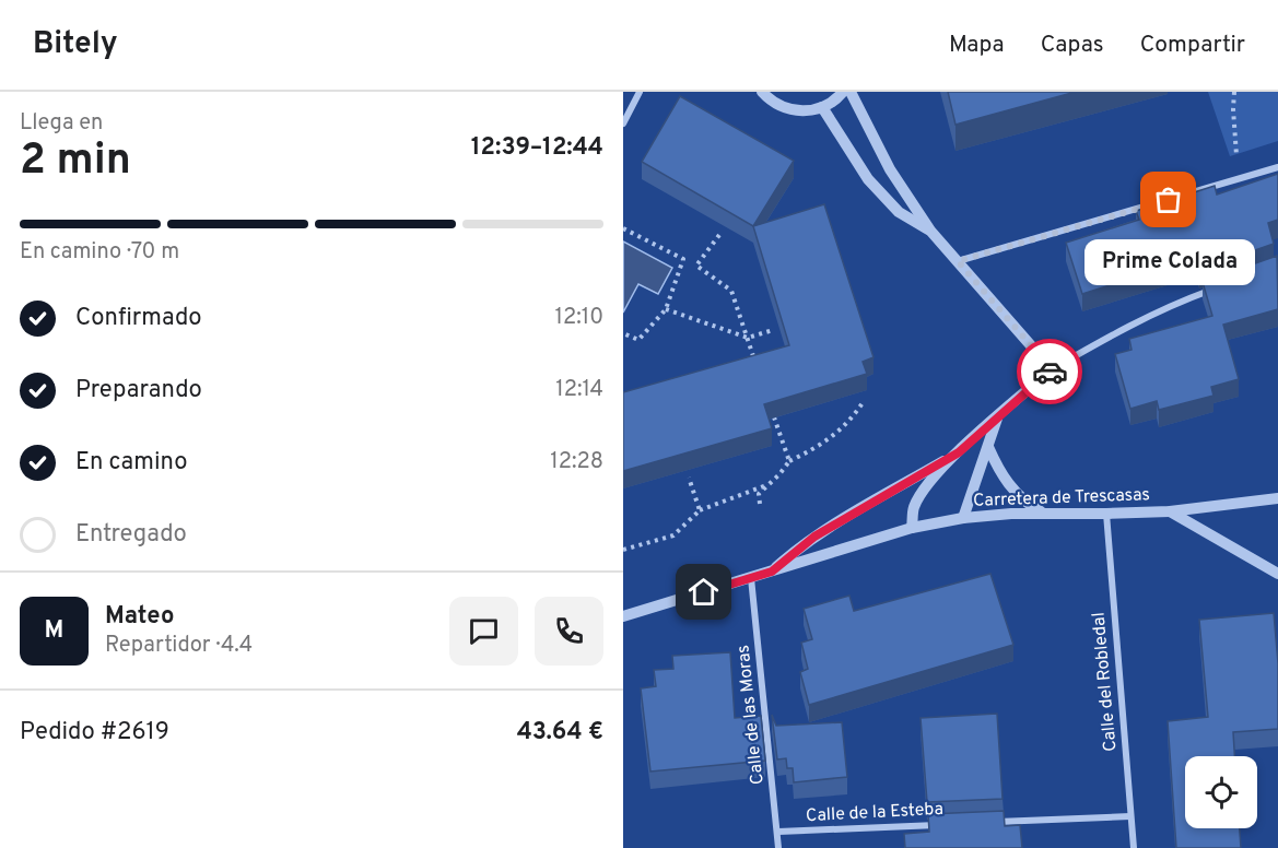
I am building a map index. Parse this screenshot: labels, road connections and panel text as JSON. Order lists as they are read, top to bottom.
{
  "streets": {
    "street": [
      "Carretera de Trescasas",
      "Calle del Robledal",
      "Calle de las Moras",
      "Calle de la Esteba"
    ]
  },
  "crossings": [
    ["Carretera de Trescasas", "Calle del Robledal"],
    ["Carretera de Trescasas", "Calle de las Moras"],
    ["Calle de las Moras", "Calle de la Esteba"]
  ],
  "places": ["Prime Colada"],
  "page": {
    "header": "Bitely",
    "nav": ["Mapa", "Capas", "Compartir"],
    "heading": ["2 min", "Llega en", "12:39–12:44"],
    "panel": [
      "Mateo",
      "Repartidor · 4.4",
      "Pedido #2619",
      "43.64 €"
    ],
    "bar": "En camino · 70 m",
    "bubble": "Prime Colada",
    "list": [
      ["Confirmado", "12:10"],
      ["Preparando", "12:14"],
      ["En camino", "12:28"],
      "Entregado"
    ],
    "round": "M"
  }
}
